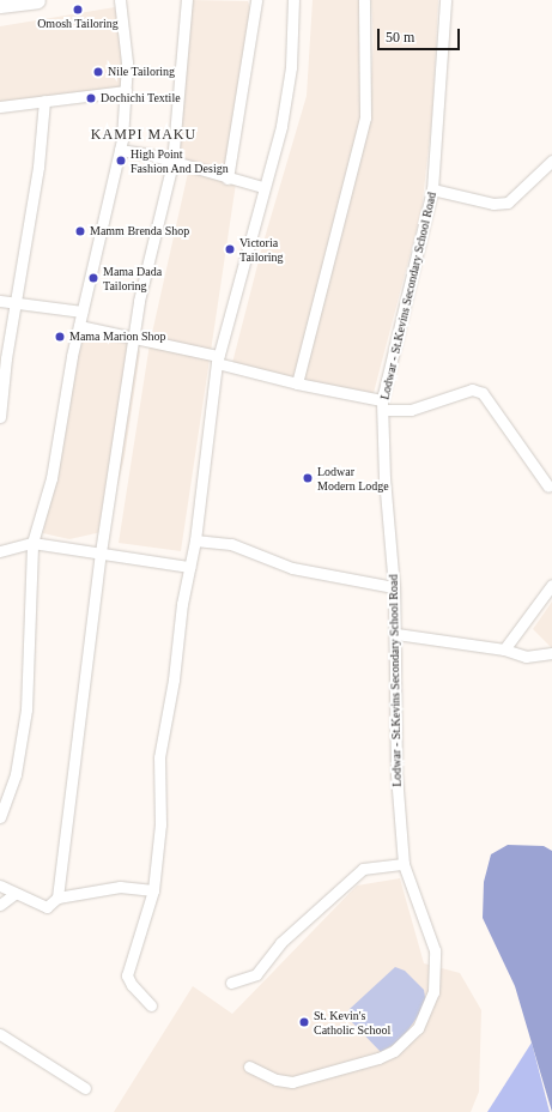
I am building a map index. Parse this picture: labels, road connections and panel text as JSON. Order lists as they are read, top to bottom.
{
  "streets": {
    "street": ["Lodwar - St.Kevins Secondary School Road"]
  },
  "districts": ["KAMPI MAKU"],
  "places": [
    "Omosh Tailoring",
    "Nile Tailoring",
    "Dochichi Textile",
    "High Point Fashion And Design",
    "Mamm Brenda Shop",
    "Victoria Tailoring",
    "Mama Dada Tailoring",
    "Mama Marion Shop",
    "Lodwar Modern Lodge",
    "St. Kevin's Catholic School"
  ],
  "scale_bar": "50 m"
}
